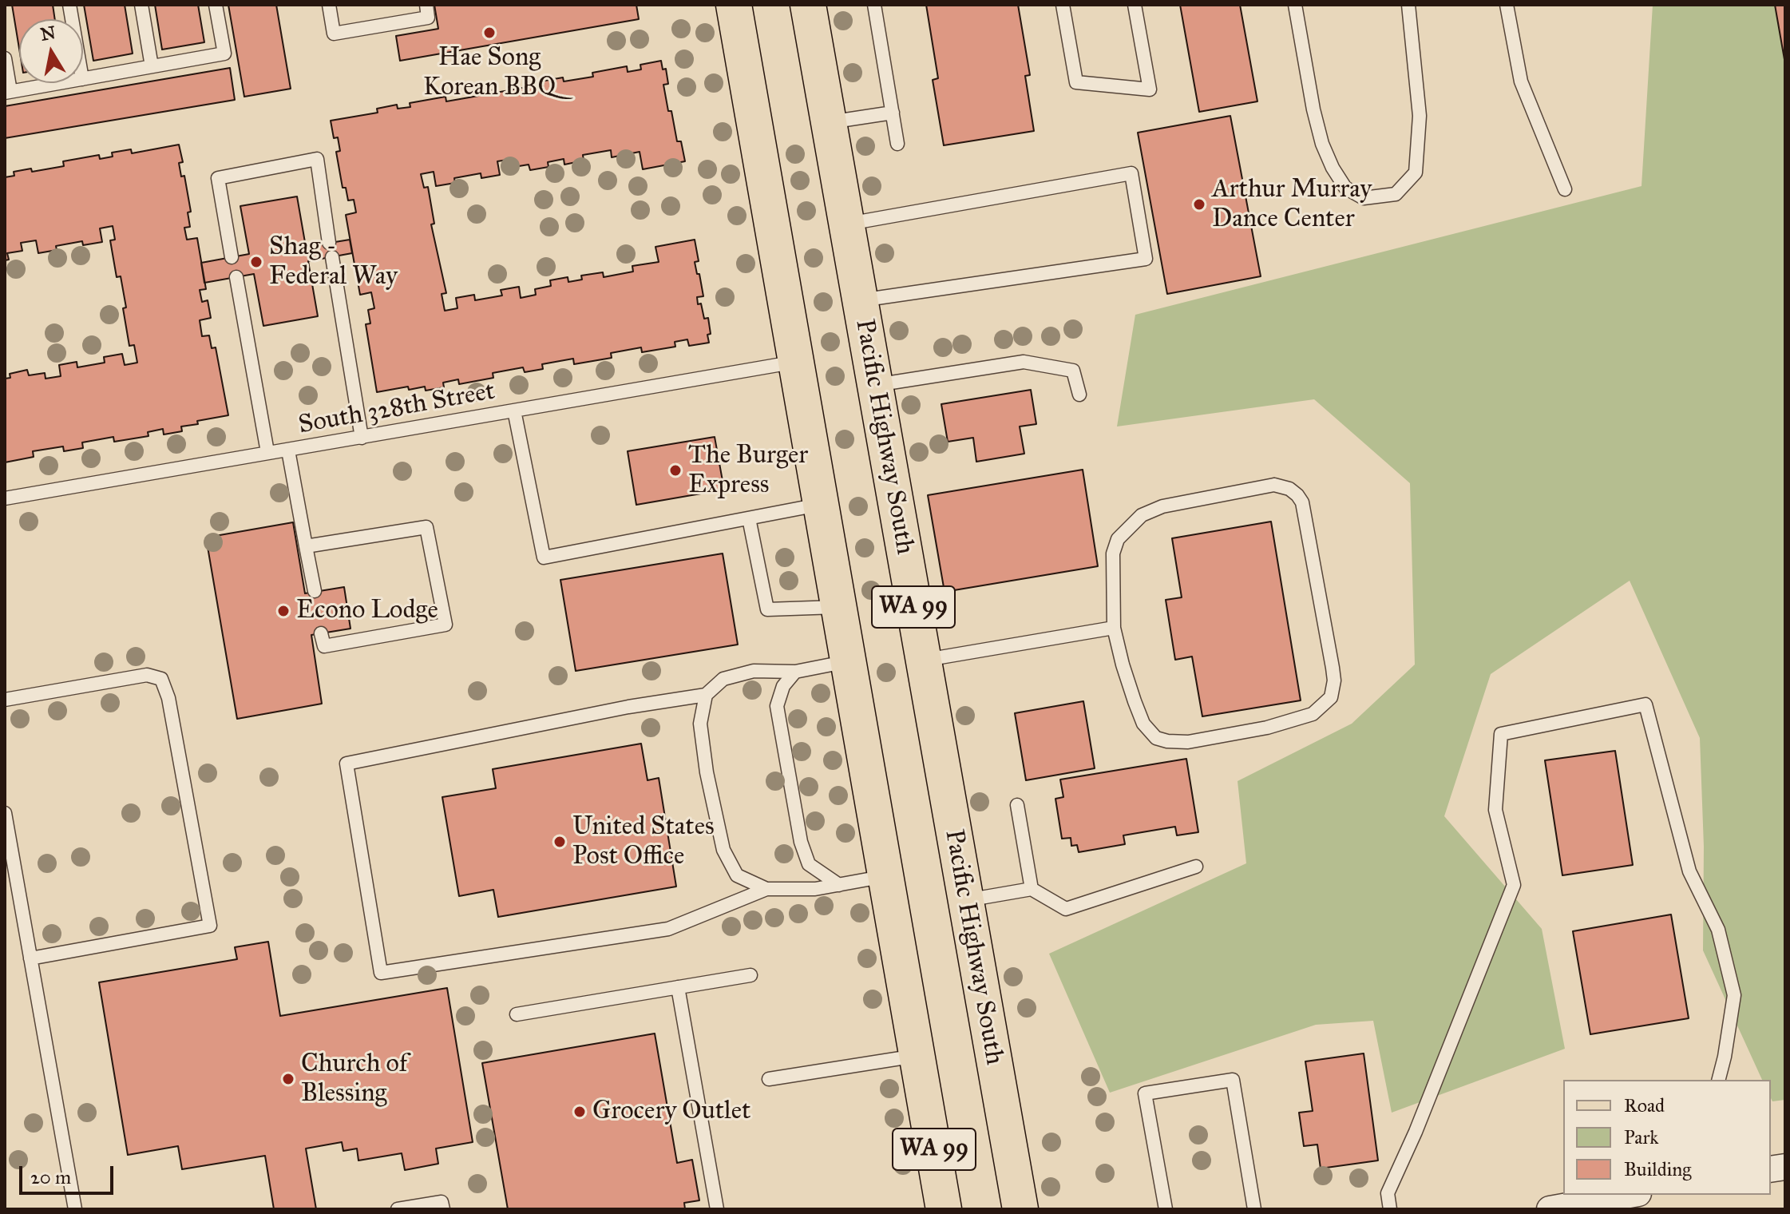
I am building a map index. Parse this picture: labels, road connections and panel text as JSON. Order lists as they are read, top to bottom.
{
  "streets": {
    "main road": ["Pacific Highway South", "WA 99"],
    "lane": ["South 328th Street"]
  },
  "crossings": [
    ["South 328th Street", "WA 99"]
  ],
  "places": [
    "Hae Song Korean BBQ",
    "Arthur Murray Dance Center",
    "Shag - Federal Way",
    "The Burger Express",
    "Econo Lodge",
    "United States Post Office",
    "Church of Blessing",
    "Grocery Outlet"
  ],
  "legend": ["Road", "Park", "Building"],
  "scale_bar": "20 m",
  "north": "top"
}
